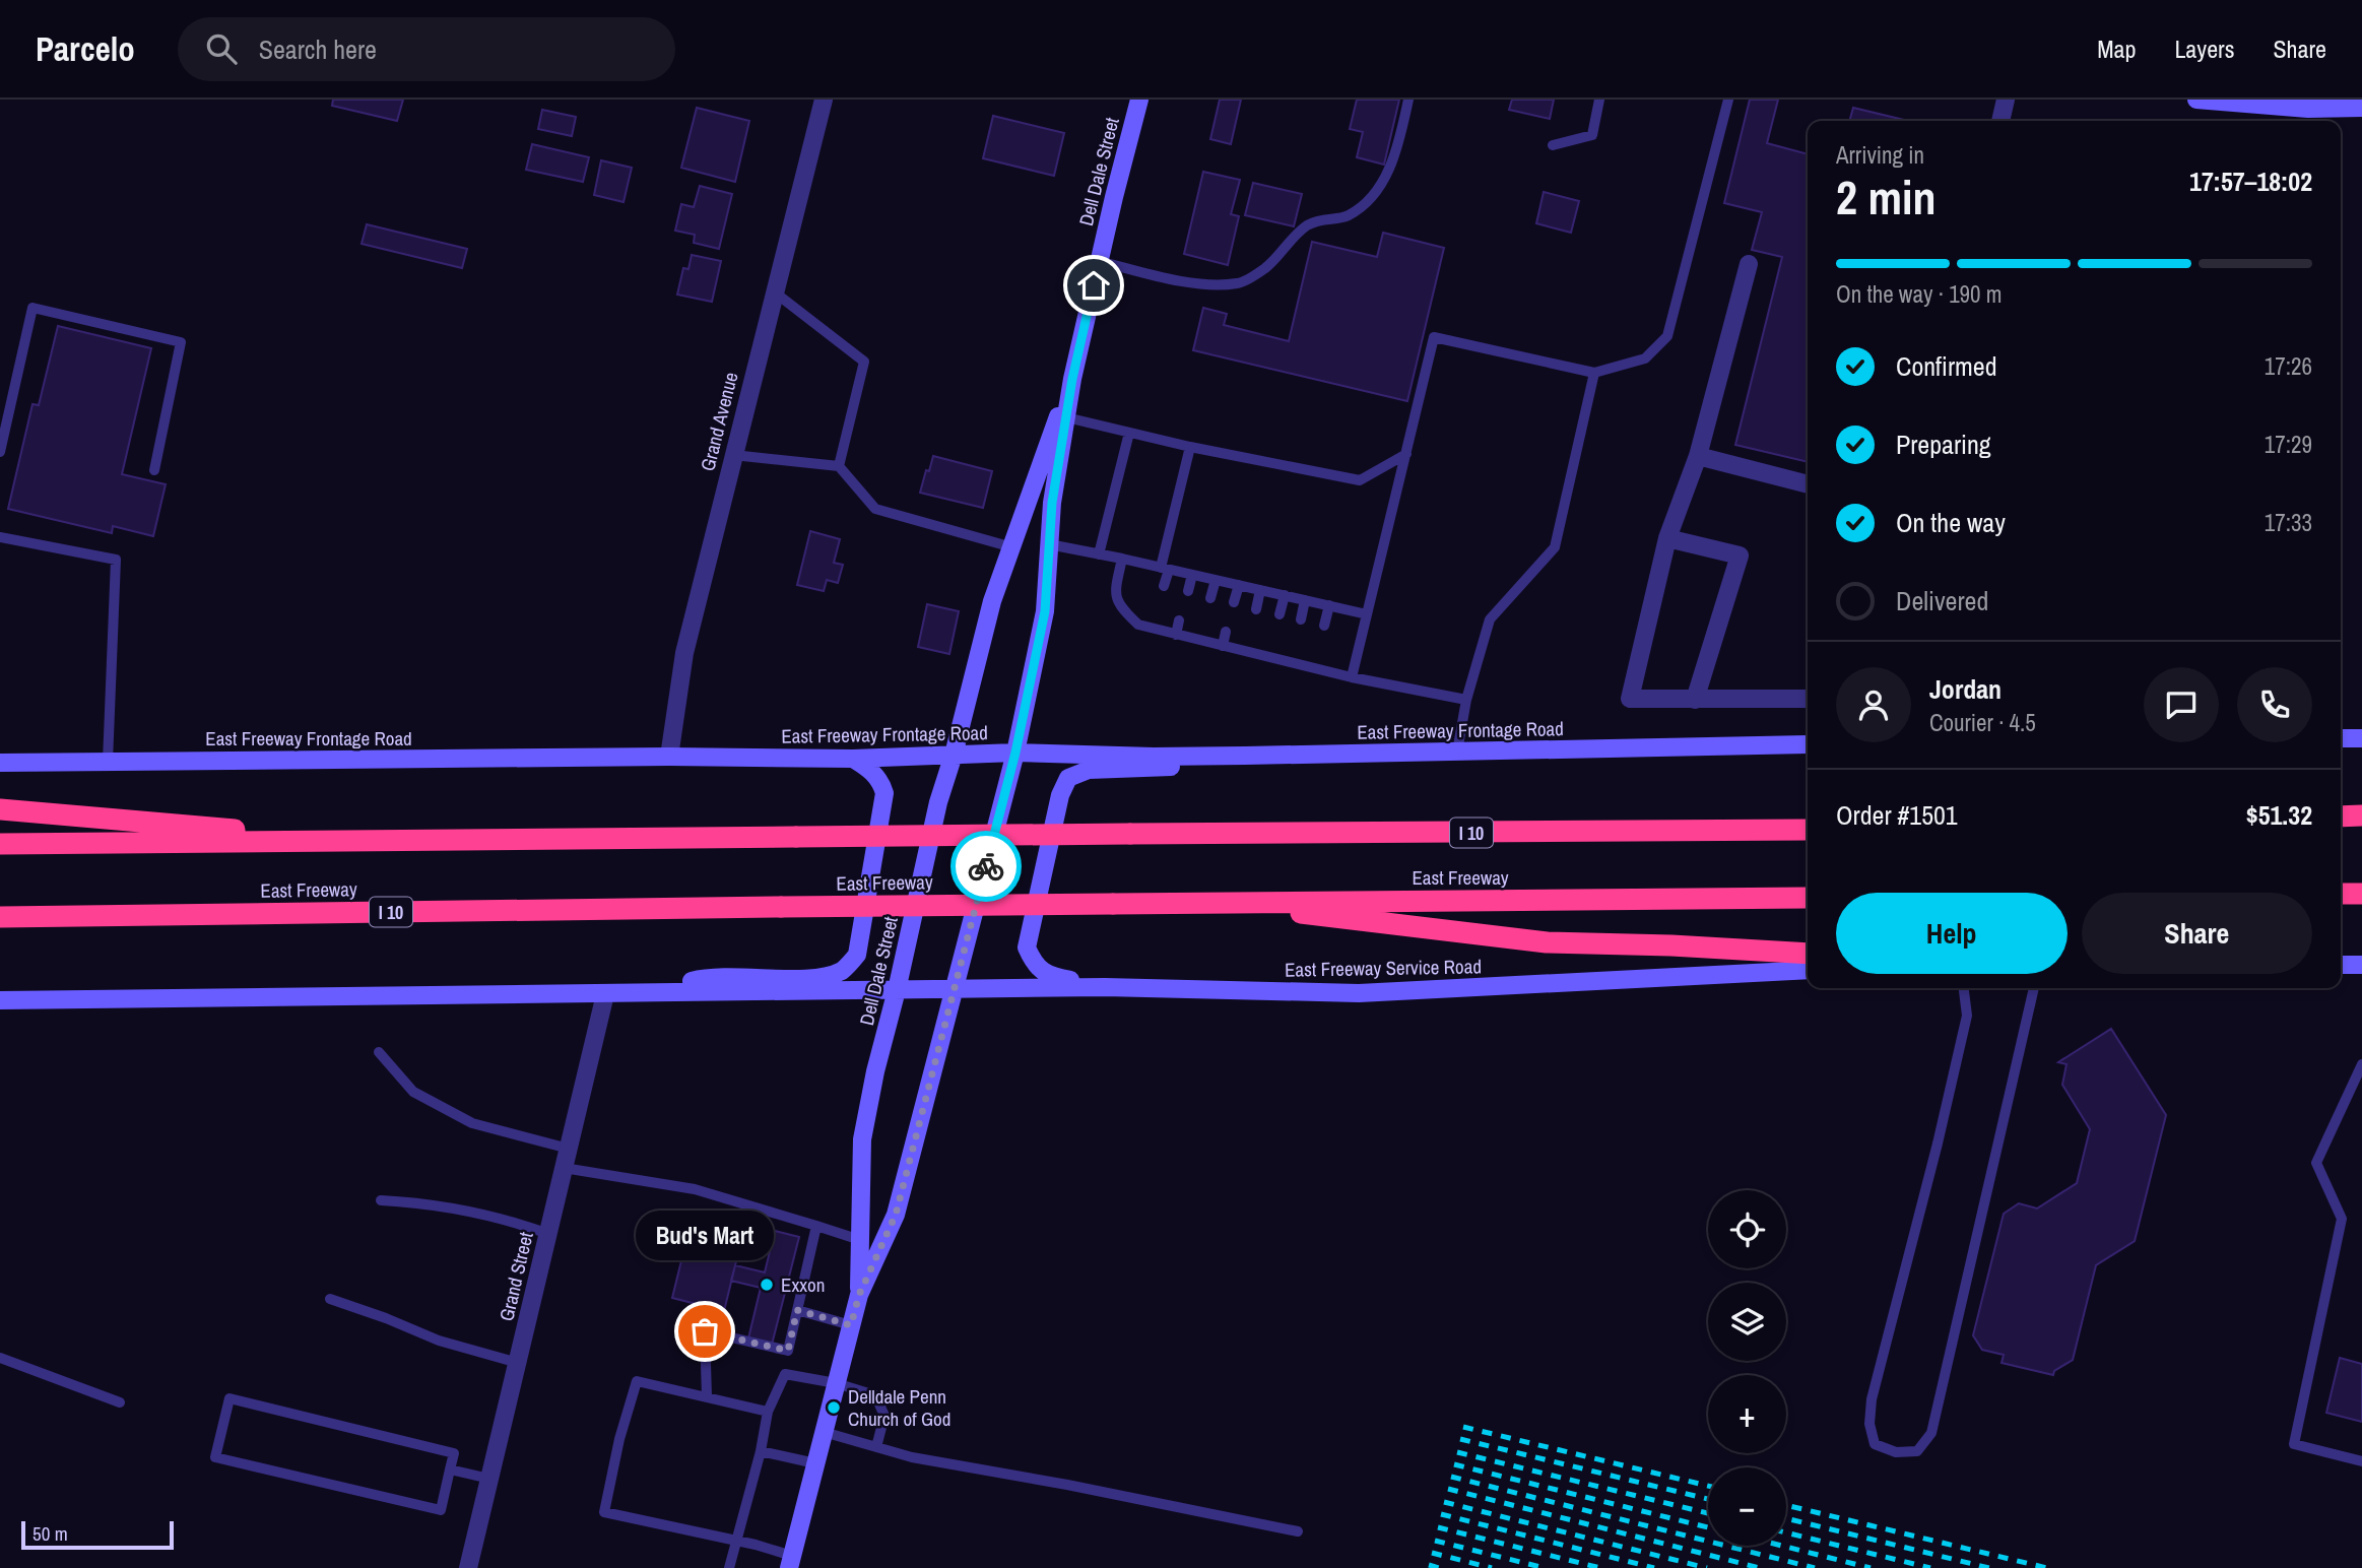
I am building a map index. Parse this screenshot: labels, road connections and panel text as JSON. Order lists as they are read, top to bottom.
{
  "streets": {
    "highway": ["I 10", "East Freeway"],
    "main road": ["Dell Dale Street", "East Freeway Frontage Road", "East Freeway Service Road"],
    "street": ["Grand Avenue", "Grand Street"]
  },
  "crossings": [
    ["Dell Dale Street", "East Freeway Frontage Road"],
    ["Dell Dale Street", "East Freeway Service Road"],
    ["Grand Avenue", "East Freeway Frontage Road"]
  ],
  "places": ["Exxon", "Bud's Mart", "Delldale Penn Church of God"],
  "scale_bar": "50 m",
  "page": {
    "header": "Parcelo",
    "search": "Search here",
    "nav": ["Map", "Layers", "Share"],
    "heading": ["2 min", "Arriving in", "17:57–18:02"],
    "panel": [
      "Jordan",
      "Courier · 4.5",
      "Order #1501",
      "$51.32"
    ],
    "bar": "On the way · 190 m",
    "list": [
      ["Confirmed", "17:26"],
      ["Preparing", "17:29"],
      ["On the way", "17:33"],
      "Delivered"
    ],
    "buttons": ["Help", "Share"],
    "map_buttons": ["+", "−"],
    "bubble": "Bud's Mart",
    "scale": "50 m"
  }
}
